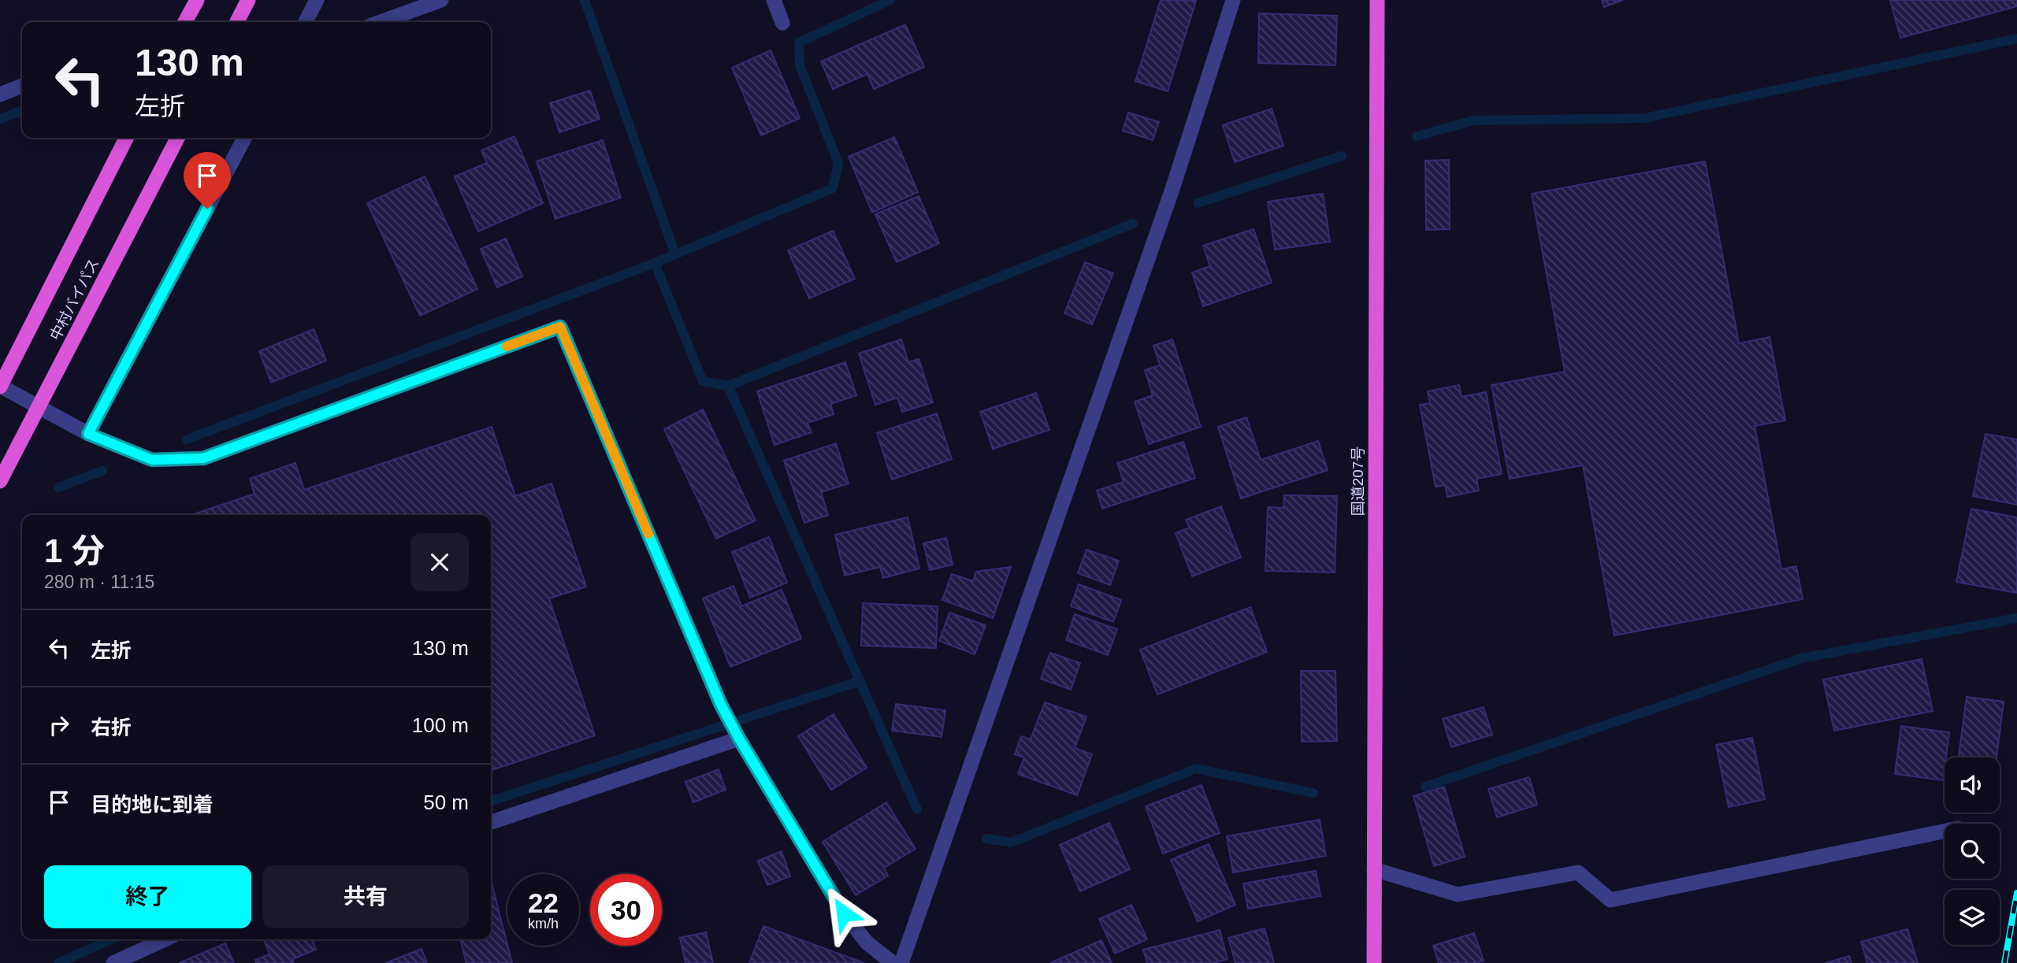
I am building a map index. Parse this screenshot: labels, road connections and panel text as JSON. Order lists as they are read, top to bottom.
{
  "streets": {
    "highway": ["中村バイパス", "国道207号"]
  },
  "page": {
    "turn": ["130 m", "左折"],
    "heading": ["1 分", "280 m · 11:15"],
    "list": [
      {
        "name": "左折",
        "value": "130 m"
      },
      {
        "name": "右折",
        "value": "100 m"
      },
      {
        "name": "目的地に到着",
        "value": "50 m"
      }
    ],
    "buttons": ["終了", "共有"],
    "speed": "22 km/h",
    "limit": "30"
  }
}
